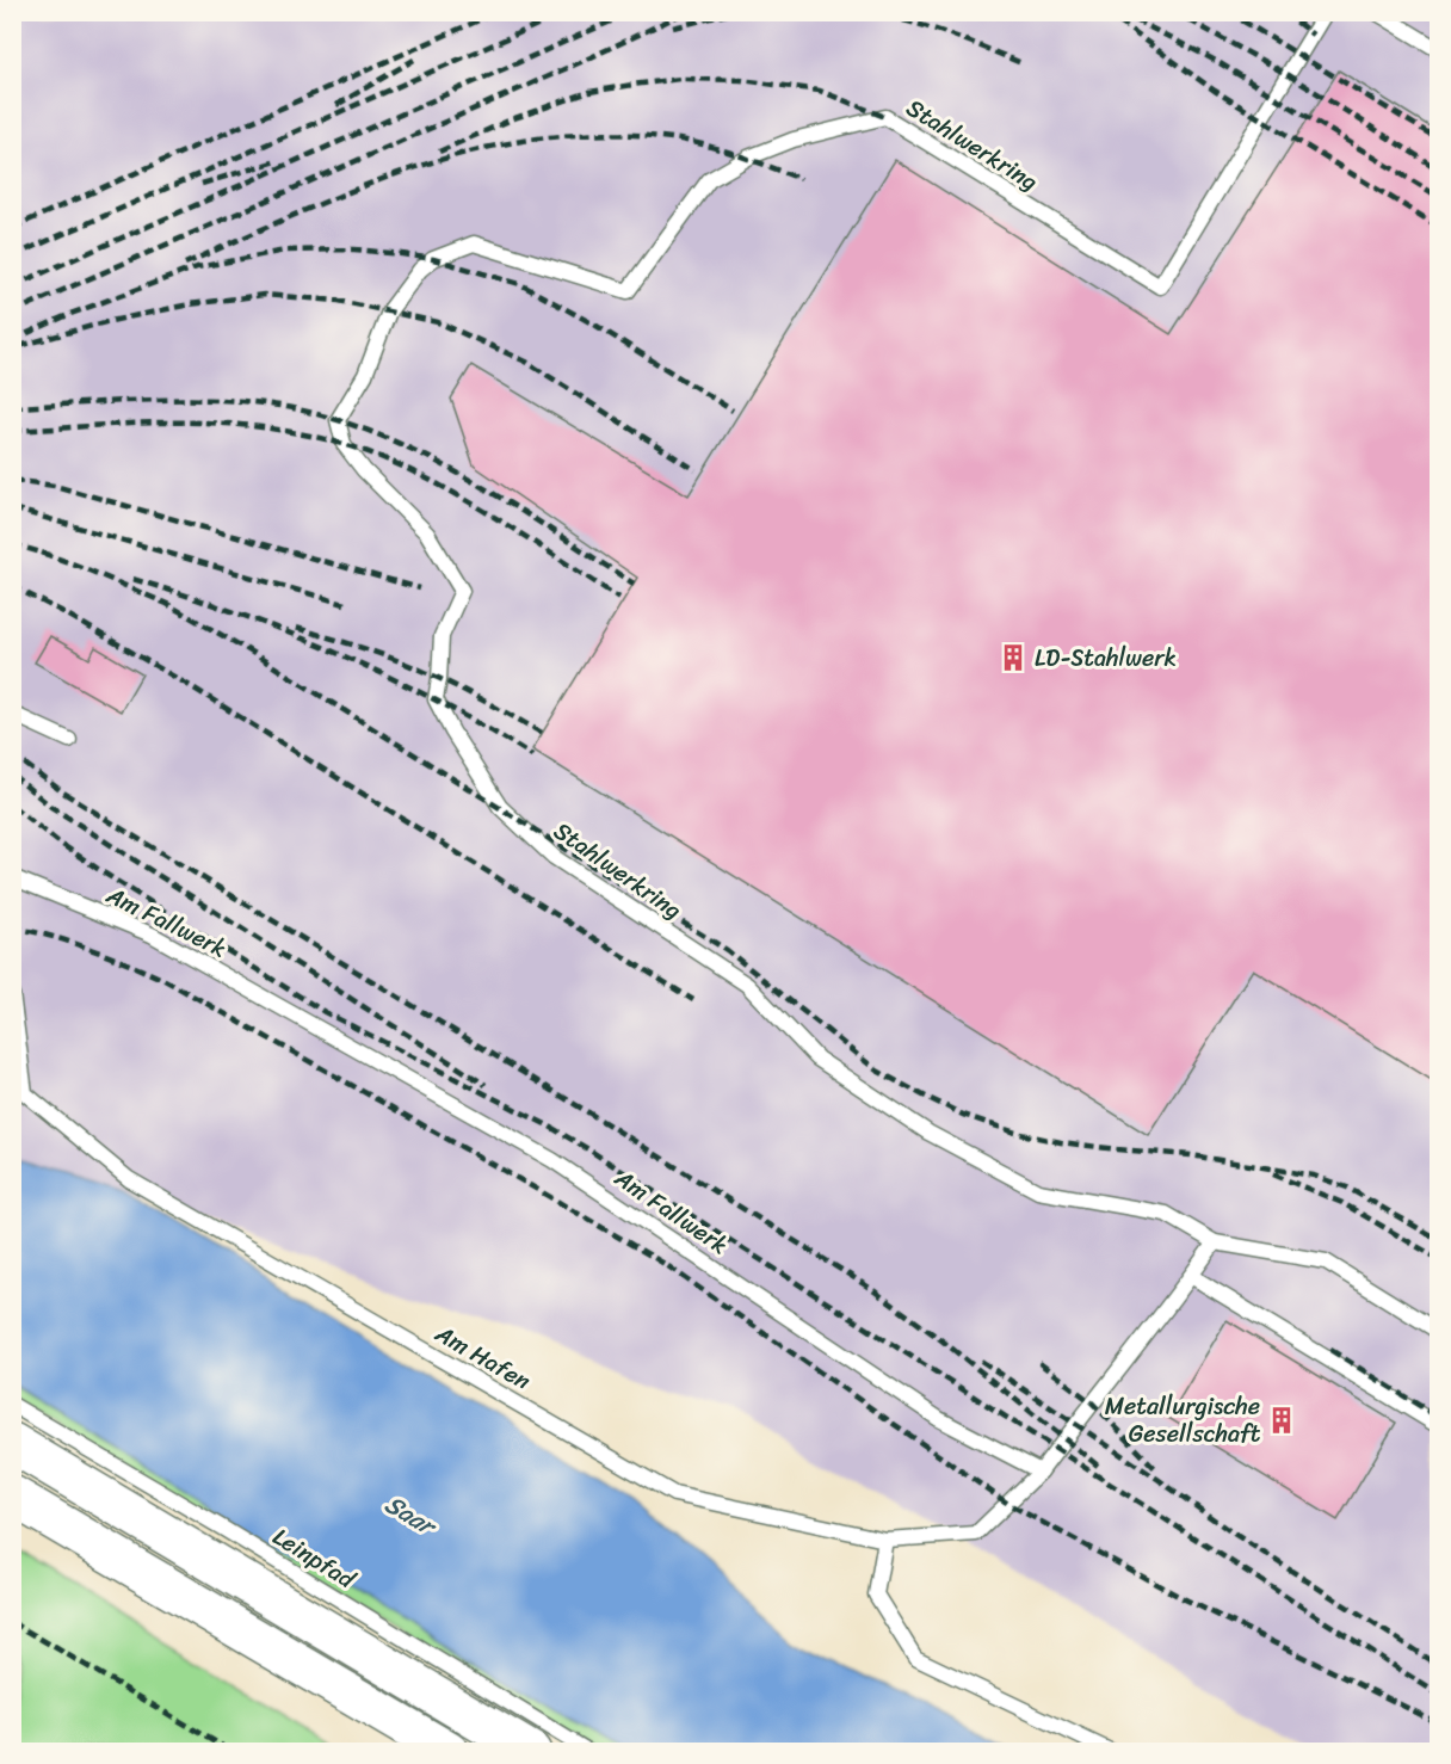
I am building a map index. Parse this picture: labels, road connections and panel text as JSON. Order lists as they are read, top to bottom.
{
  "streets": {
    "lane": [
      "Stahlwerkring",
      "Am Fallwerk",
      "Am Hafen",
      "Leinpfad"
    ]
  },
  "crossings": [
    ["Am Fallwerk", "Am Hafen"]
  ],
  "water": ["Saar"],
  "places": {
    "building": ["LD-Stahlwerk", "Metallurgische Gesellschaft"]
  }
}
